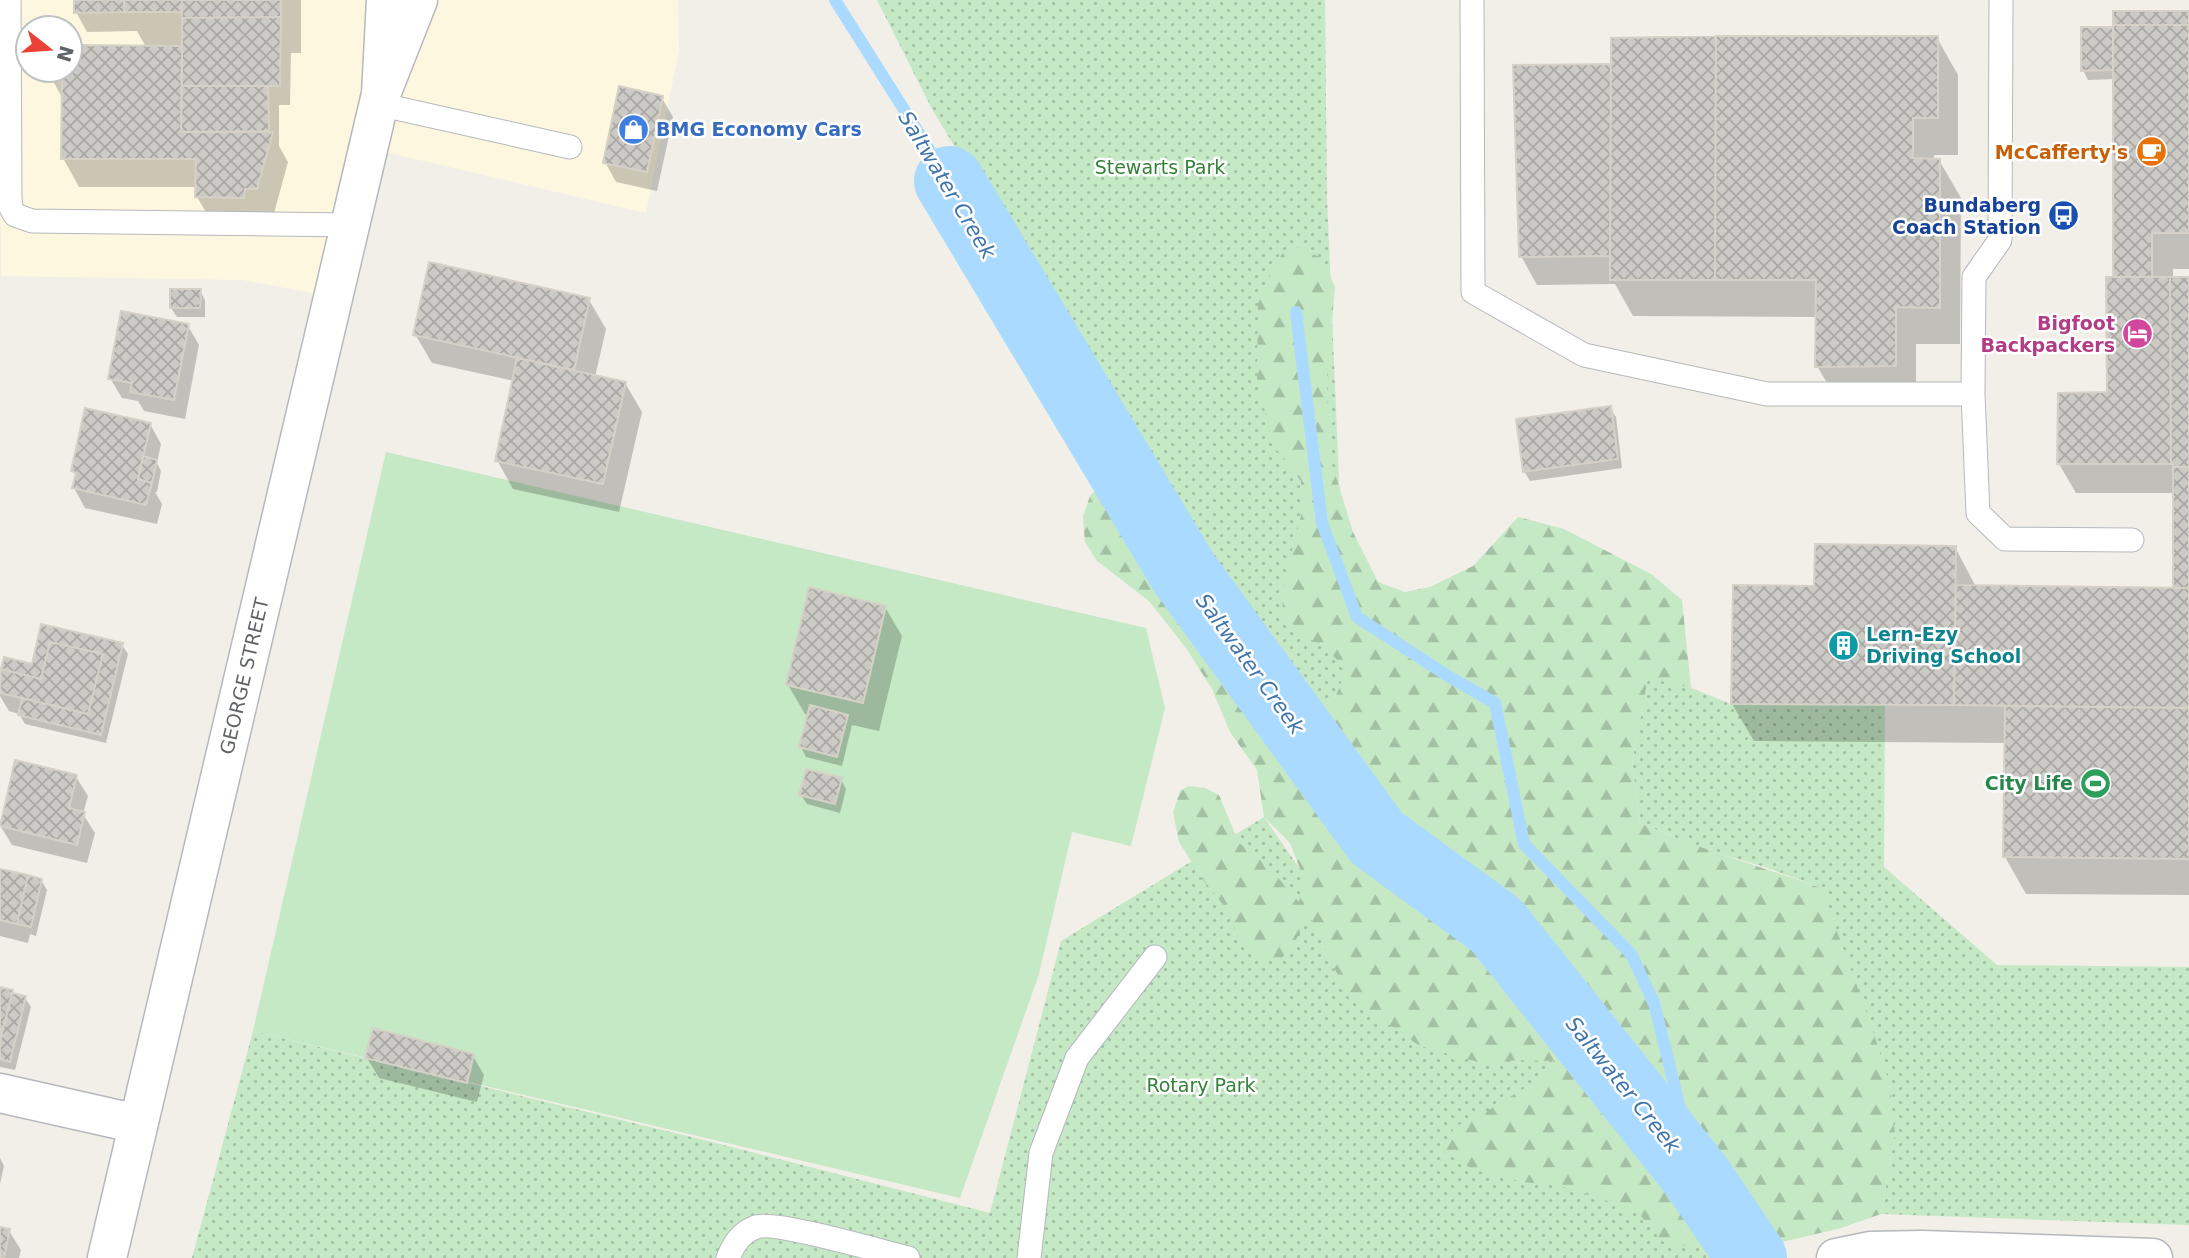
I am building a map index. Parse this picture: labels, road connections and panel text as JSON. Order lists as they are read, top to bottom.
{
  "streets": {
    "street": ["GEORGE STREET"]
  },
  "water": ["Saltwater Creek"],
  "parks": ["Stewarts Park", "Rotary Park"],
  "places": {
    "shop": ["BMG Economy Cars"],
    "cafe": ["McCafferty's"],
    "bus stop": ["Bundaberg Coach Station"],
    "hotel": ["Bigfoot Backpackers"],
    "building": ["Lern-Ezy Driving School"],
    "sports": ["City Life"]
  },
  "north": "right"
}
